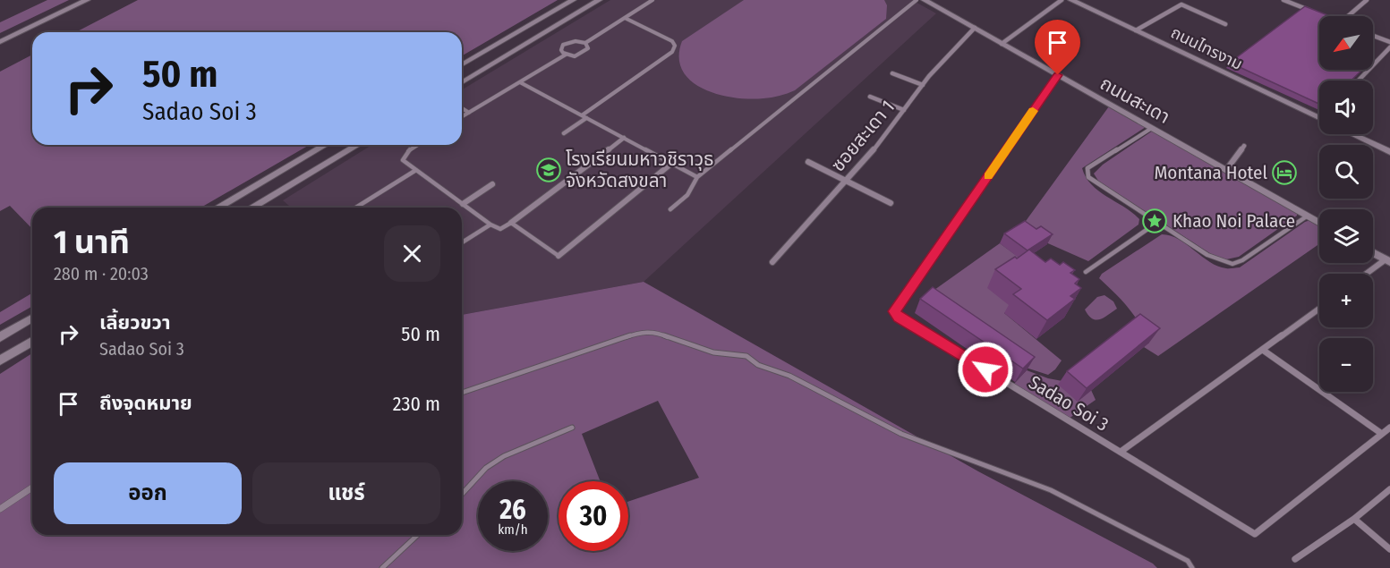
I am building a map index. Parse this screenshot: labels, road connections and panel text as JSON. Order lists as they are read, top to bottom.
{
  "streets": {
    "street": [
      "ถนนไทรงาม",
      "ถนนสะเดา",
      "ซอยสะเดา 1",
      "Sadao Soi 3"
    ]
  },
  "crossings": [
    ["ถนนสะเดา", "ซอยสะเดา 1"],
    ["ถนนสะเดา", "Sadao Soi 3"]
  ],
  "places": {
    "school or university": ["โรงเรียนมหาวชิราวุธ จังหวัดสงขลา"],
    "hotel": ["Montana Hotel"],
    "place": ["Khao Noi Palace"]
  },
  "north": "bottom left",
  "page": {
    "map_buttons": ["+", "−"],
    "turn": ["50 m", "Sadao Soi 3"],
    "heading": ["1 นาที", "280 m · 20:03"],
    "list": [
      {
        "name": "เลี้ยวขวา",
        "note": "Sadao Soi 3",
        "value": "50 m"
      },
      {
        "name": "ถึงจุดหมาย",
        "value": "230 m"
      }
    ],
    "buttons": ["ออก", "แชร์"],
    "speed": "26 km/h",
    "limit": "30"
  }
}
